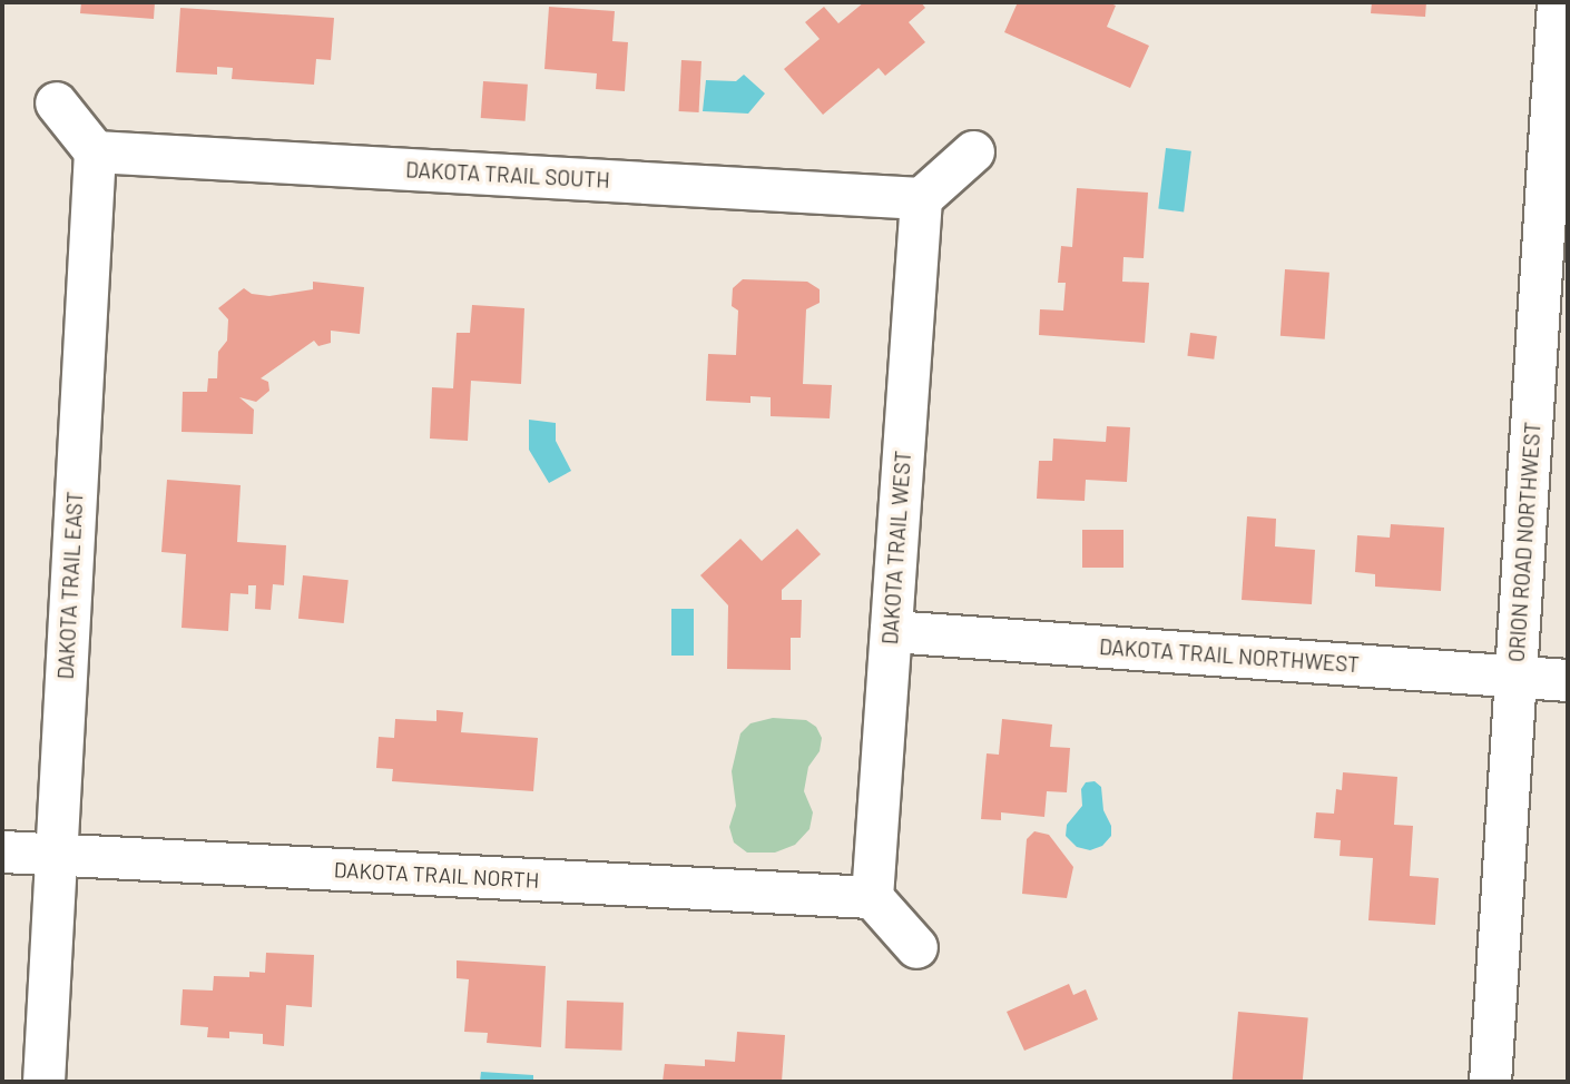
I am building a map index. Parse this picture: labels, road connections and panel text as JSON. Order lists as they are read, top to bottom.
{
  "streets": {
    "street": [
      "DAKOTA TRAIL SOUTH",
      "ORION ROAD NORTHWEST",
      "DAKOTA TRAIL WEST",
      "DAKOTA TRAIL EAST",
      "DAKOTA TRAIL NORTHWEST",
      "DAKOTA TRAIL NORTH"
    ]
  },
  "crossings": [
    ["DAKOTA TRAIL SOUTH", "DAKOTA TRAIL WEST"],
    ["DAKOTA TRAIL SOUTH", "DAKOTA TRAIL EAST"],
    ["ORION ROAD NORTHWEST", "DAKOTA TRAIL NORTHWEST"],
    ["DAKOTA TRAIL WEST", "DAKOTA TRAIL NORTHWEST"],
    ["DAKOTA TRAIL WEST", "DAKOTA TRAIL NORTH"],
    ["DAKOTA TRAIL EAST", "DAKOTA TRAIL NORTH"]
  ]
}
